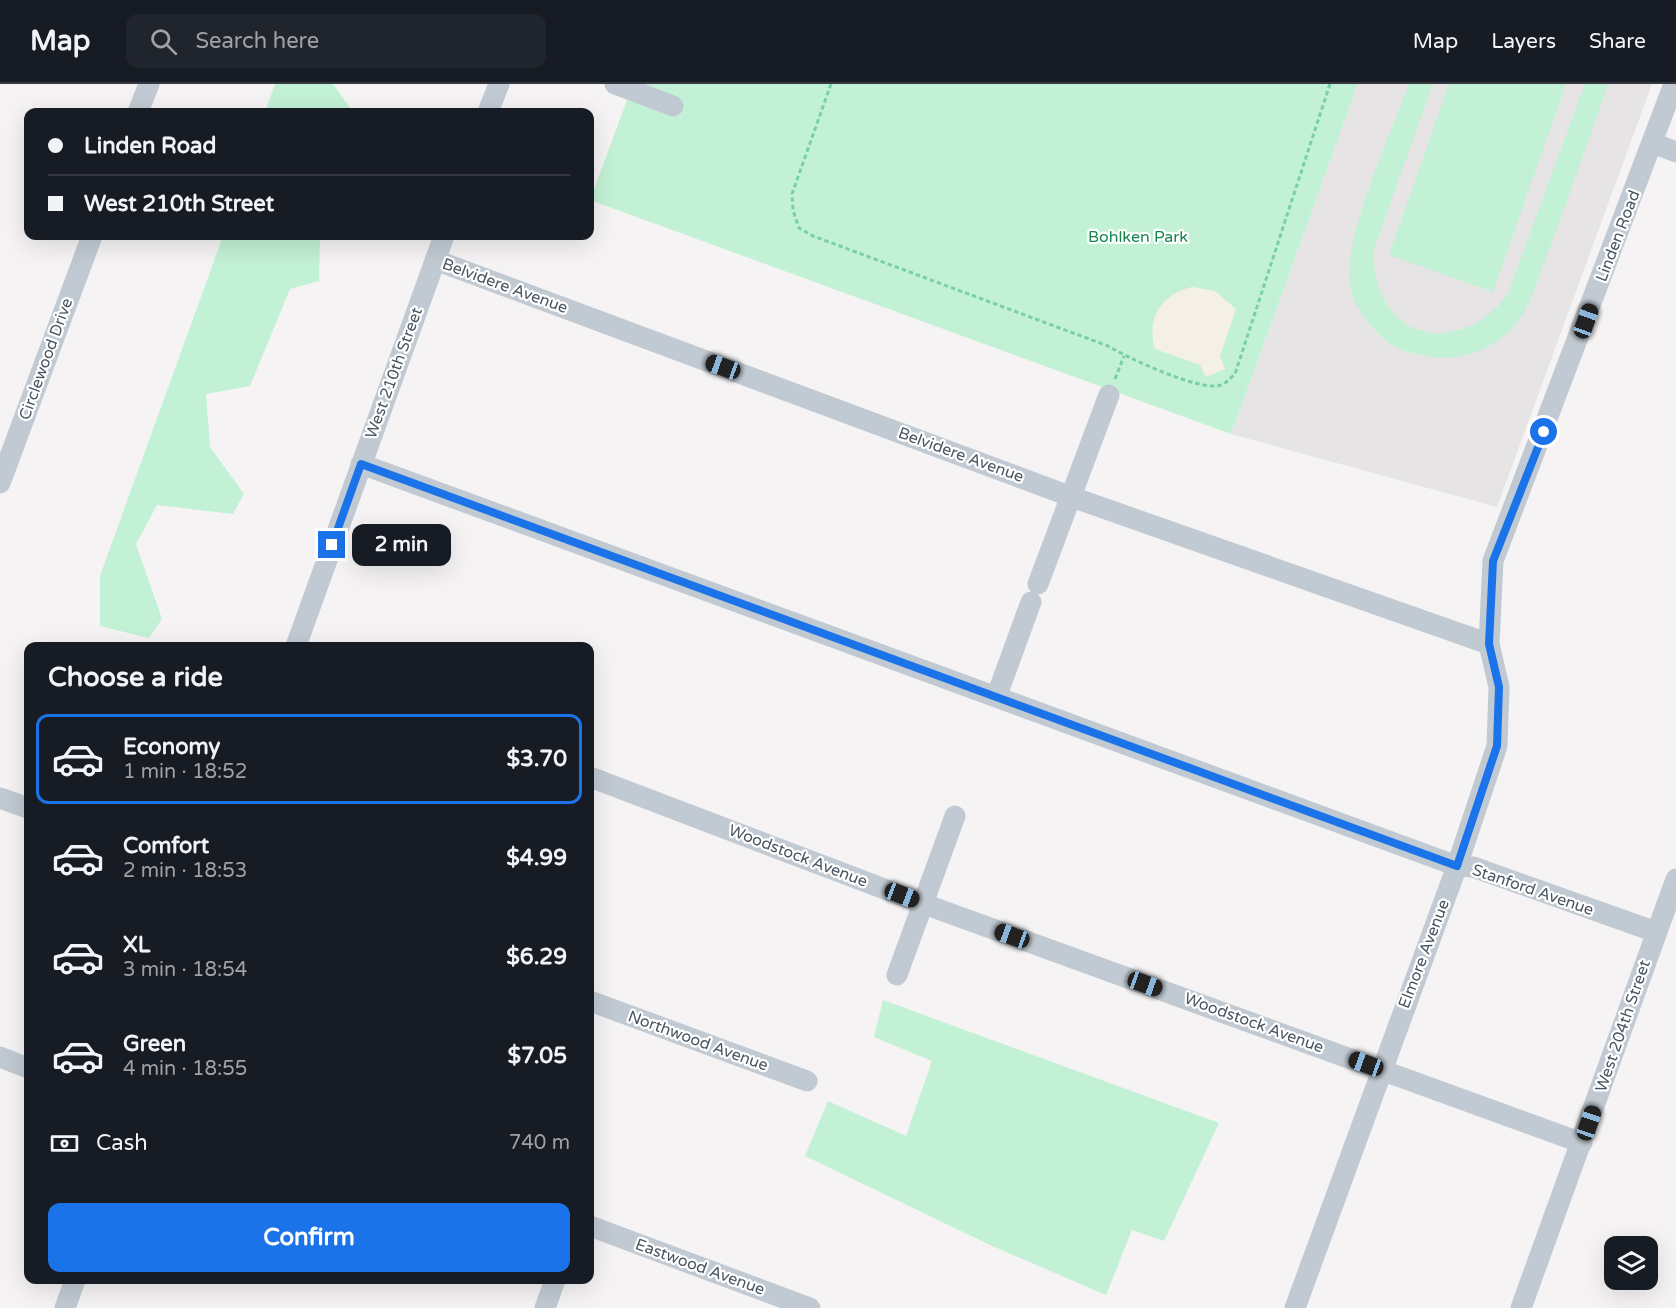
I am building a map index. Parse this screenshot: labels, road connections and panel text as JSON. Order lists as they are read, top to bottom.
{
  "streets": {
    "street": [
      "Linden Road",
      "Belvidere Avenue",
      "Circlewood Drive",
      "West 210th Street",
      "Woodstock Avenue",
      "Stanford Avenue",
      "Elmore Avenue",
      "West 204th Street",
      "Northwood Avenue",
      "Eastwood Avenue"
    ]
  },
  "crossings": [
    ["Linden Road", "Elmore Avenue"],
    ["Belvidere Avenue", "West 210th Street"],
    ["Belvidere Avenue", "Elmore Avenue"],
    ["West 210th Street", "Stanford Avenue"],
    ["Woodstock Avenue", "Elmore Avenue"],
    ["Woodstock Avenue", "West 204th Street"],
    ["Stanford Avenue", "Elmore Avenue"],
    ["Stanford Avenue", "West 204th Street"]
  ],
  "parks": ["Bohlken Park"],
  "page": {
    "header": "Map",
    "search": "Search here",
    "nav": ["Map", "Layers", "Share"],
    "banner": ["Linden Road", "West 210th Street"],
    "bubble": "2 min",
    "heading": "Choose a ride",
    "list": [
      {
        "name": "Economy",
        "note": "1 min · 18:52",
        "value": "$3.70"
      },
      {
        "name": "Comfort",
        "note": "2 min · 18:53",
        "value": "$4.99"
      },
      {
        "name": "XL",
        "note": "3 min · 18:54",
        "value": "$6.29"
      },
      {
        "name": "Green",
        "note": "4 min · 18:55",
        "value": "$7.05"
      }
    ],
    "pay": ["Cash", "740 m"],
    "buttons": "Confirm"
  }
}
